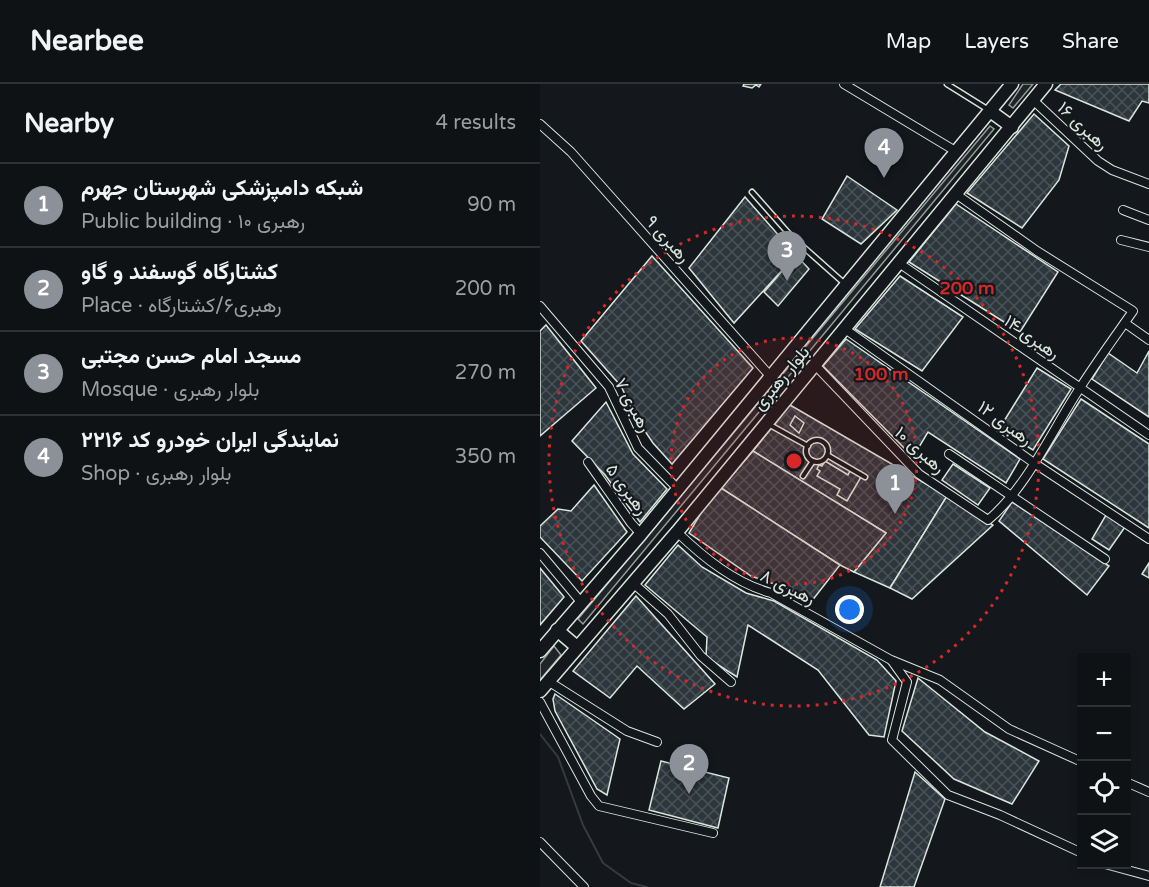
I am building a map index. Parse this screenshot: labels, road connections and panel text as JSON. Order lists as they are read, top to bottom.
{
  "streets": {
    "main road": ["بلوار رهبری"],
    "street": [
      "رهبری ۱۶",
      "رهبری ۹",
      "رهبری ۱۴",
      "رهبری ۷",
      "رهبری ۱۲",
      "رهبری ۱۰",
      "رهبری ۵",
      "رهبری ۸"
    ]
  },
  "crossings": [
    ["رهبری ۱۶", "بلوار رهبری"],
    ["رهبری ۹", "بلوار رهبری"],
    ["رهبری ۱۴", "بلوار رهبری"],
    ["رهبری ۱۴", "رهبری ۱۰"],
    ["بلوار رهبری", "رهبری ۷"],
    ["بلوار رهبری", "رهبری ۱۲"],
    ["بلوار رهبری", "رهبری ۱۰"],
    ["بلوار رهبری", "رهبری ۵"],
    ["بلوار رهبری", "رهبری ۸"],
    ["رهبری ۱۲", "رهبری ۱۰"]
  ],
  "page": {
    "header": "Nearbee",
    "nav": ["Map", "Layers", "Share"],
    "heading": ["Nearby", "4 results"],
    "pins": [
      "4",
      "3",
      "1",
      "2"
    ],
    "list": [
      {
        "mark": "1",
        "name": "شبکه دامپزشکی شهرستان جهرم",
        "note": "Public building · رهبری ۱۰",
        "value": "90 m"
      },
      {
        "mark": "2",
        "name": "کشتارگاه گوسفند و گاو",
        "note": "Place · رهبری۶/کشتارگاه",
        "value": "200 m"
      },
      {
        "mark": "3",
        "name": "مسجد امام حسن مجتبی",
        "note": "Mosque · بلوار رهبری",
        "value": "270 m"
      },
      {
        "mark": "4",
        "name": "نمایندگی ایران خودرو کد ۲۲۱۶",
        "note": "Shop · بلوار رهبری",
        "value": "350 m"
      }
    ],
    "map_buttons": ["+", "−"]
  },
  "rings": ["200 m", "100 m"]
}
